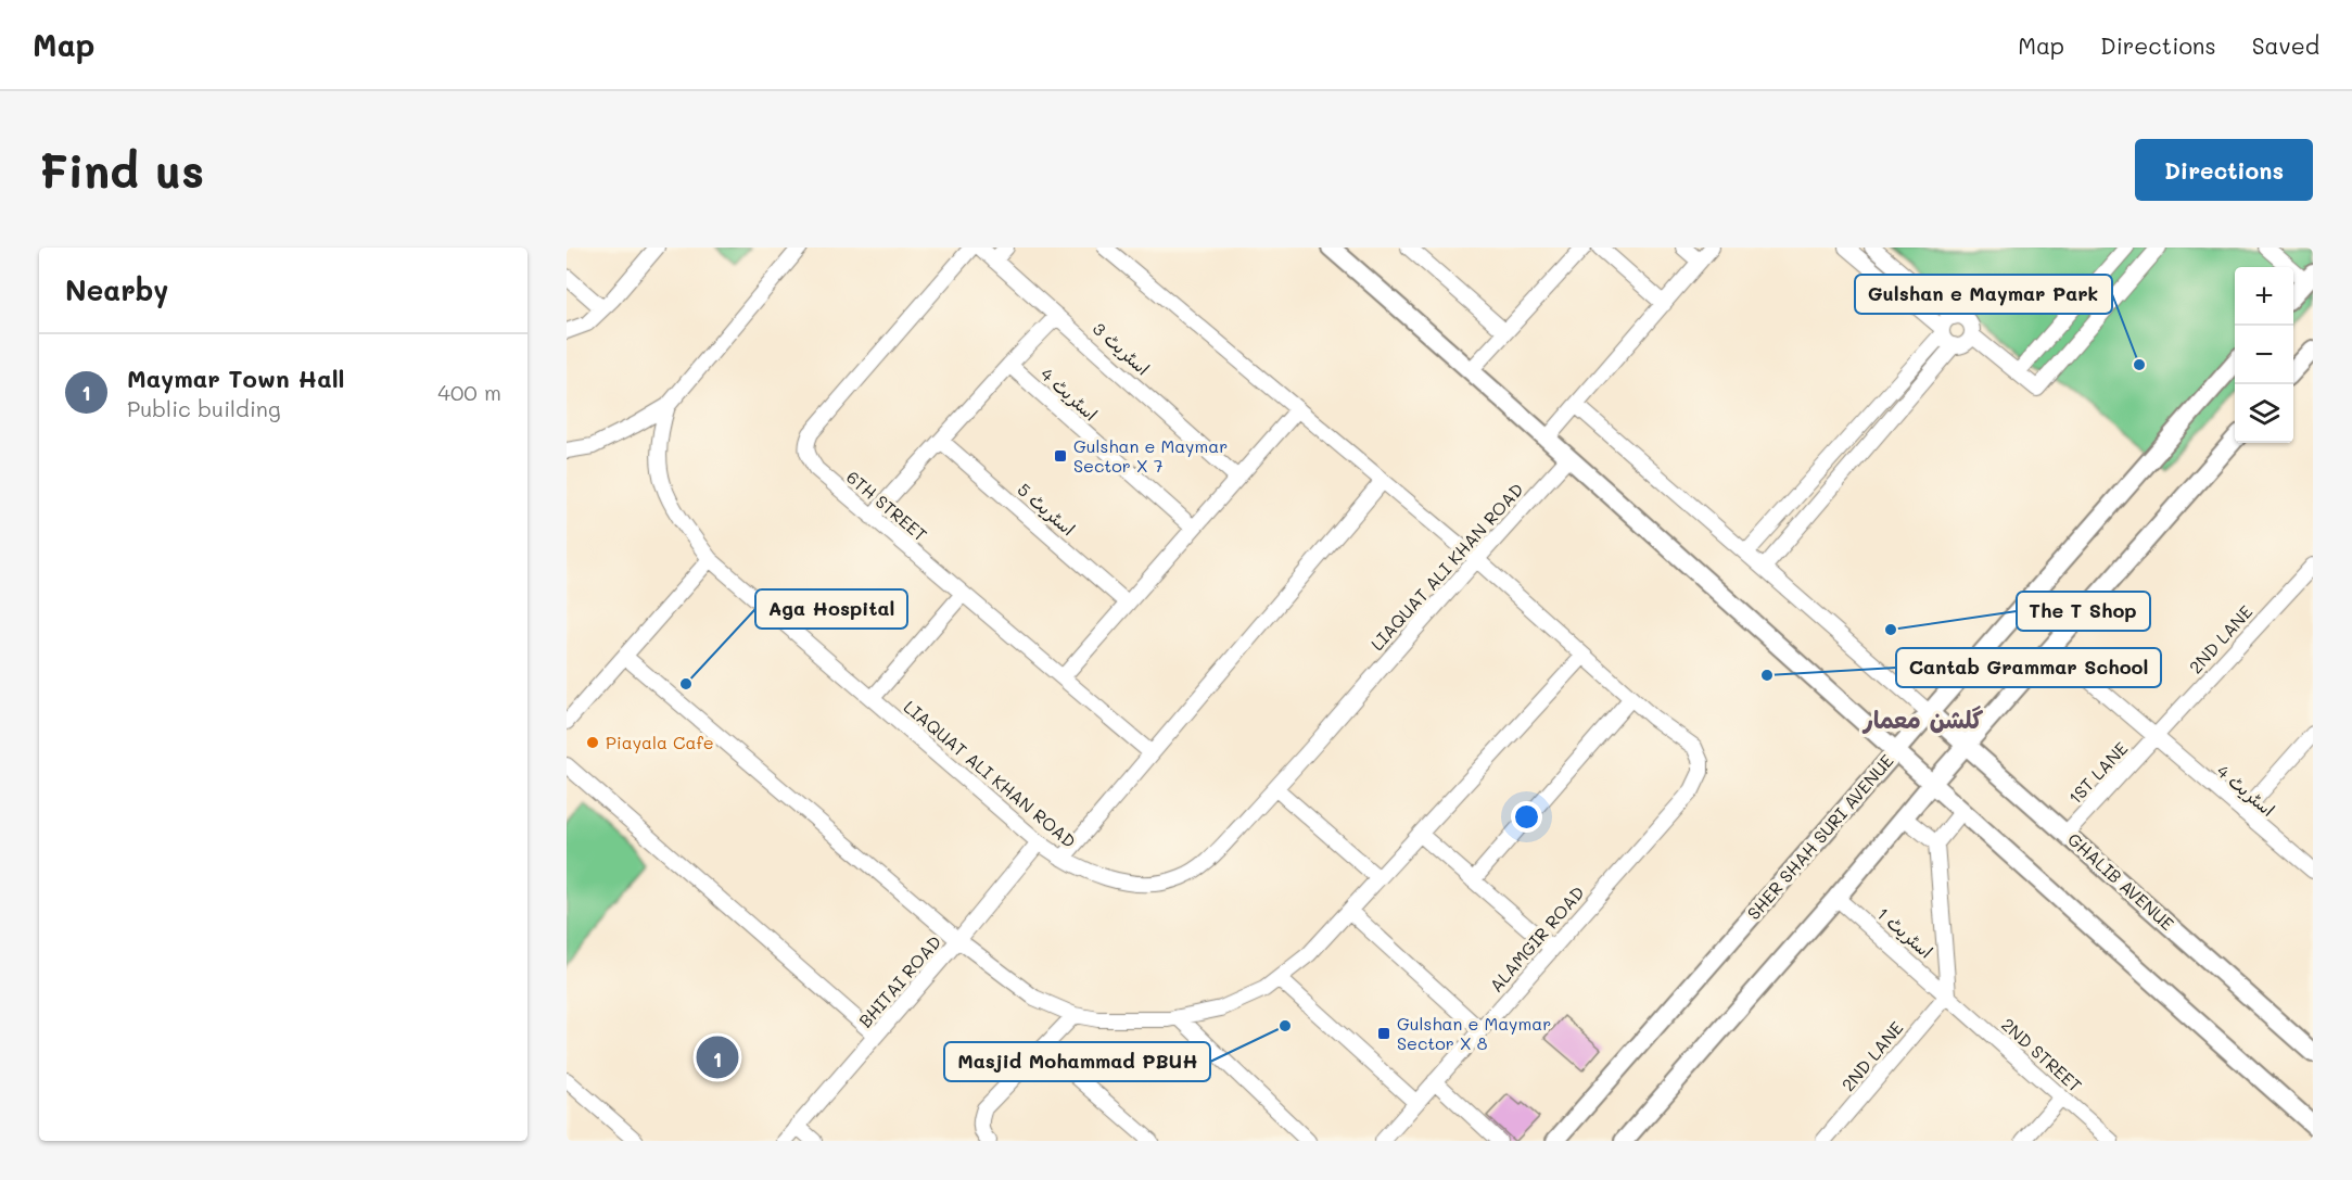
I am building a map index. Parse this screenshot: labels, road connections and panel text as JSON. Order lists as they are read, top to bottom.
{
  "streets": {
    "street": [
      "اسٹریٹ 3",
      "اسٹریٹ 4",
      "6TH STREET",
      "اسٹریٹ 5",
      "LIAQUAT ALI KHAN ROAD",
      "2ND LANE",
      "1ST LANE",
      "SHER SHAH SURI AVENUE",
      "GHALIB AVENUE",
      "اسٹریٹ 1",
      "ALAMGIR ROAD",
      "BHITAI ROAD",
      "2ND STREET"
    ]
  },
  "crossings": [
    ["اسٹریٹ 4", "2ND LANE"],
    ["اسٹریٹ 4", "1ST LANE"],
    ["LIAQUAT ALI KHAN ROAD", "BHITAI ROAD"],
    ["2ND LANE", "1ST LANE"],
    ["2ND LANE", "اسٹریٹ 1"],
    ["2ND LANE", "2ND STREET"],
    ["1ST LANE", "GHALIB AVENUE"],
    ["SHER SHAH SURI AVENUE", "GHALIB AVENUE"],
    ["اسٹریٹ 1", "2ND STREET"]
  ],
  "districts": ["گلشن معمار"],
  "places": {
    "other": [
      "Gulshan e Maymar Park",
      "The T Shop",
      "Cantab Grammar School",
      "Aga Hospital",
      "Piayala Cafe",
      "Masjid Mohammad PBUH"
    ],
    "transit": ["Gulshan e Maymar Sector X 7", "Gulshan e Maymar Sector X 8"]
  },
  "page": {
    "header": "Map",
    "nav": ["Map", "Directions", "Saved"],
    "buttons": "Directions",
    "title": "Find us",
    "heading": "Nearby",
    "map_buttons": ["+", "−"],
    "list": [
      {
        "mark": "1",
        "name": "Maymar Town Hall",
        "note": "Public building",
        "value": "400 m"
      }
    ],
    "pins": "1"
  }
}
